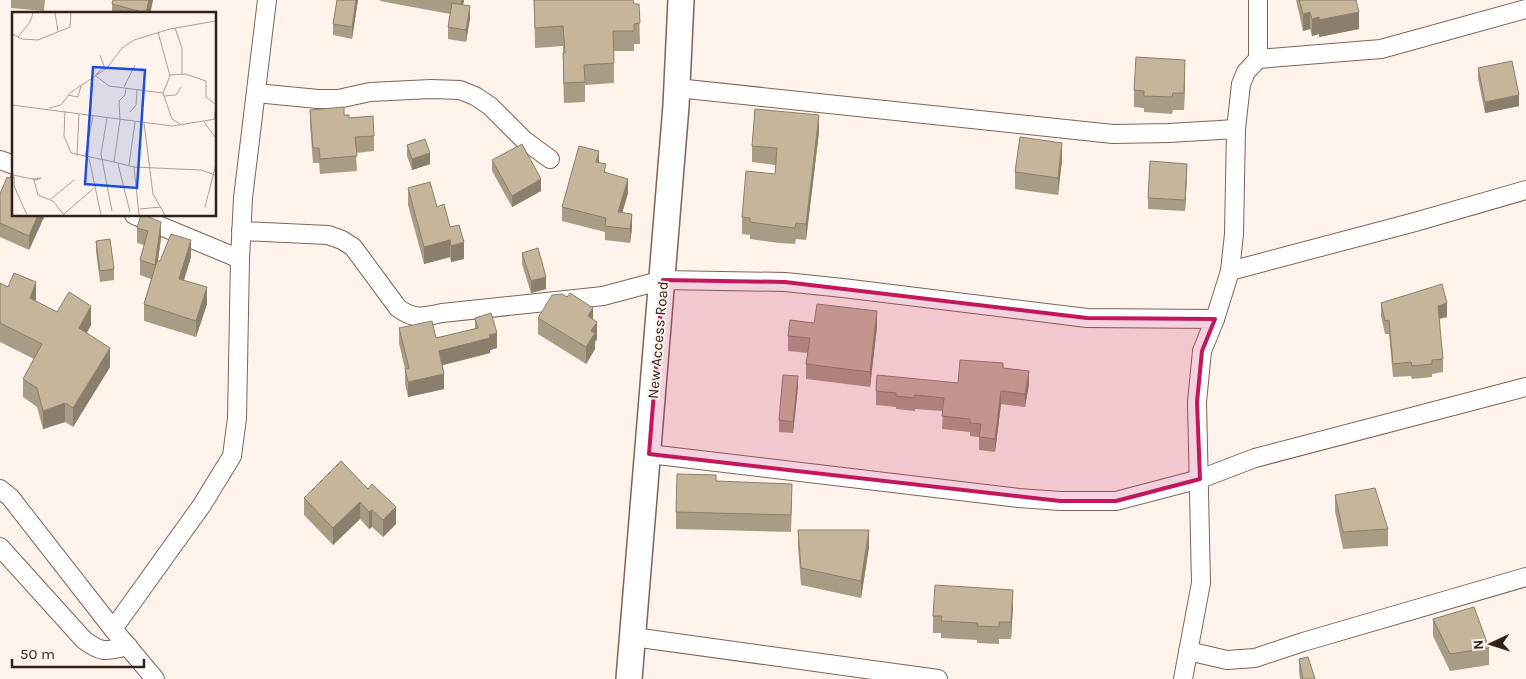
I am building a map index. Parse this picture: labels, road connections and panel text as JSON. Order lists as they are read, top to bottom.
{
  "streets": {
    "main road": ["New Access Road"]
  },
  "scale_bar": "50 m",
  "north": "left"
}
